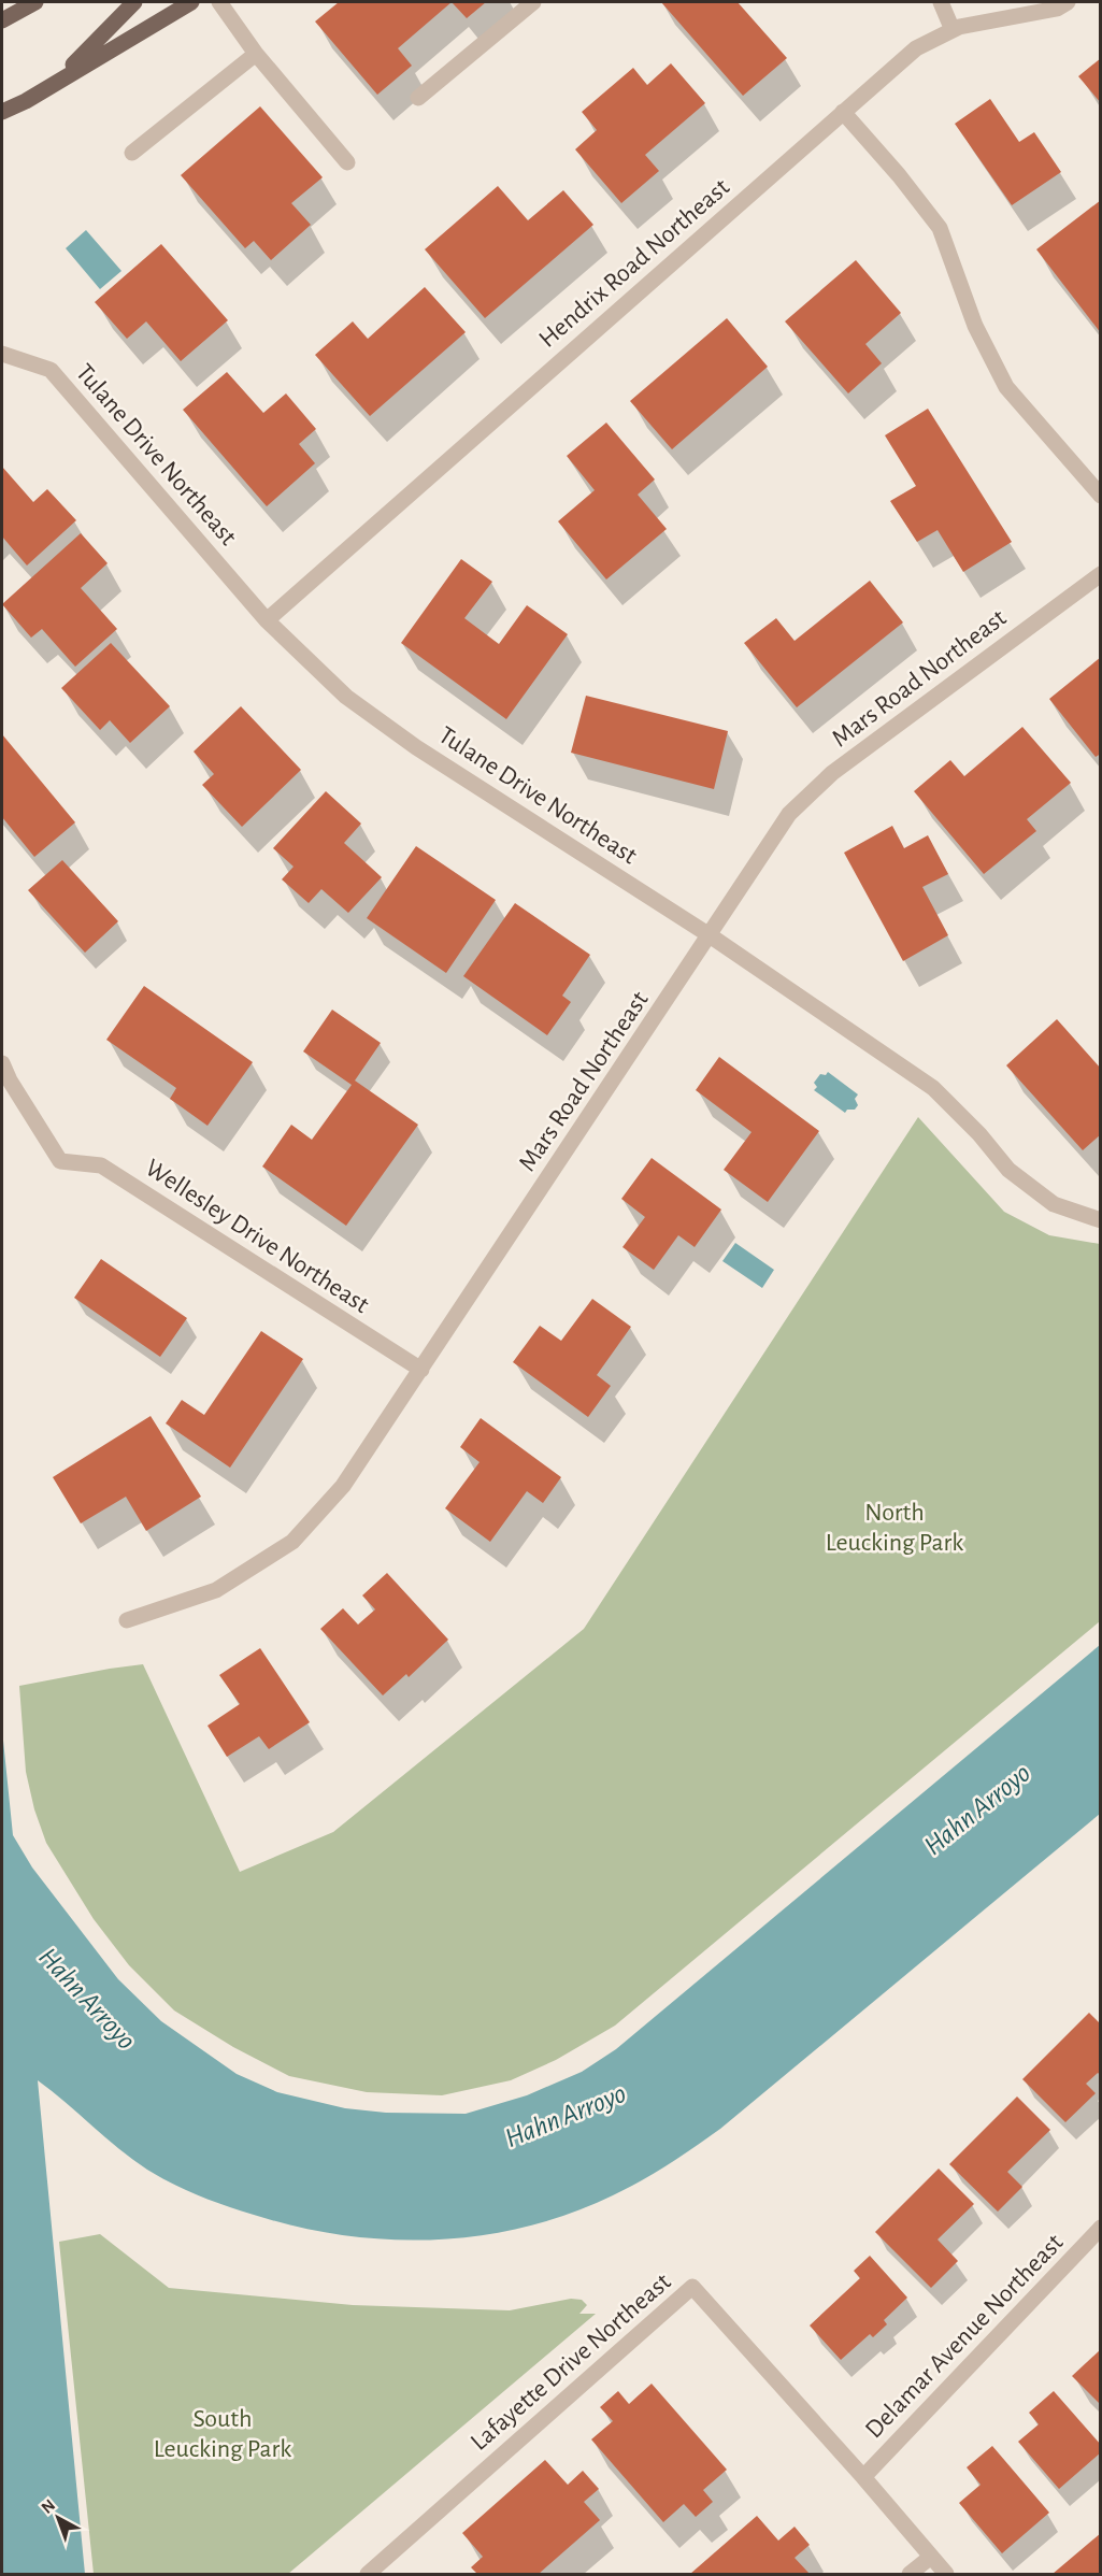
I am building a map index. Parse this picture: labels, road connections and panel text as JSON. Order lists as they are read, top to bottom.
{
  "streets": {
    "street": [
      "Hendrix Road Northeast",
      "Tulane Drive Northeast",
      "Mars Road Northeast",
      "Wellesley Drive Northeast",
      "Delamar Avenue Northeast",
      "Lafayette Drive Northeast"
    ]
  },
  "crossings": [
    ["Hendrix Road Northeast", "Tulane Drive Northeast"],
    ["Tulane Drive Northeast", "Mars Road Northeast"],
    ["Mars Road Northeast", "Wellesley Drive Northeast"],
    ["Delamar Avenue Northeast", "Lafayette Drive Northeast"]
  ],
  "water": ["Hahn Arroyo"],
  "parks": ["North Leucking Park", "South Leucking Park"],
  "north": "top left"
}
